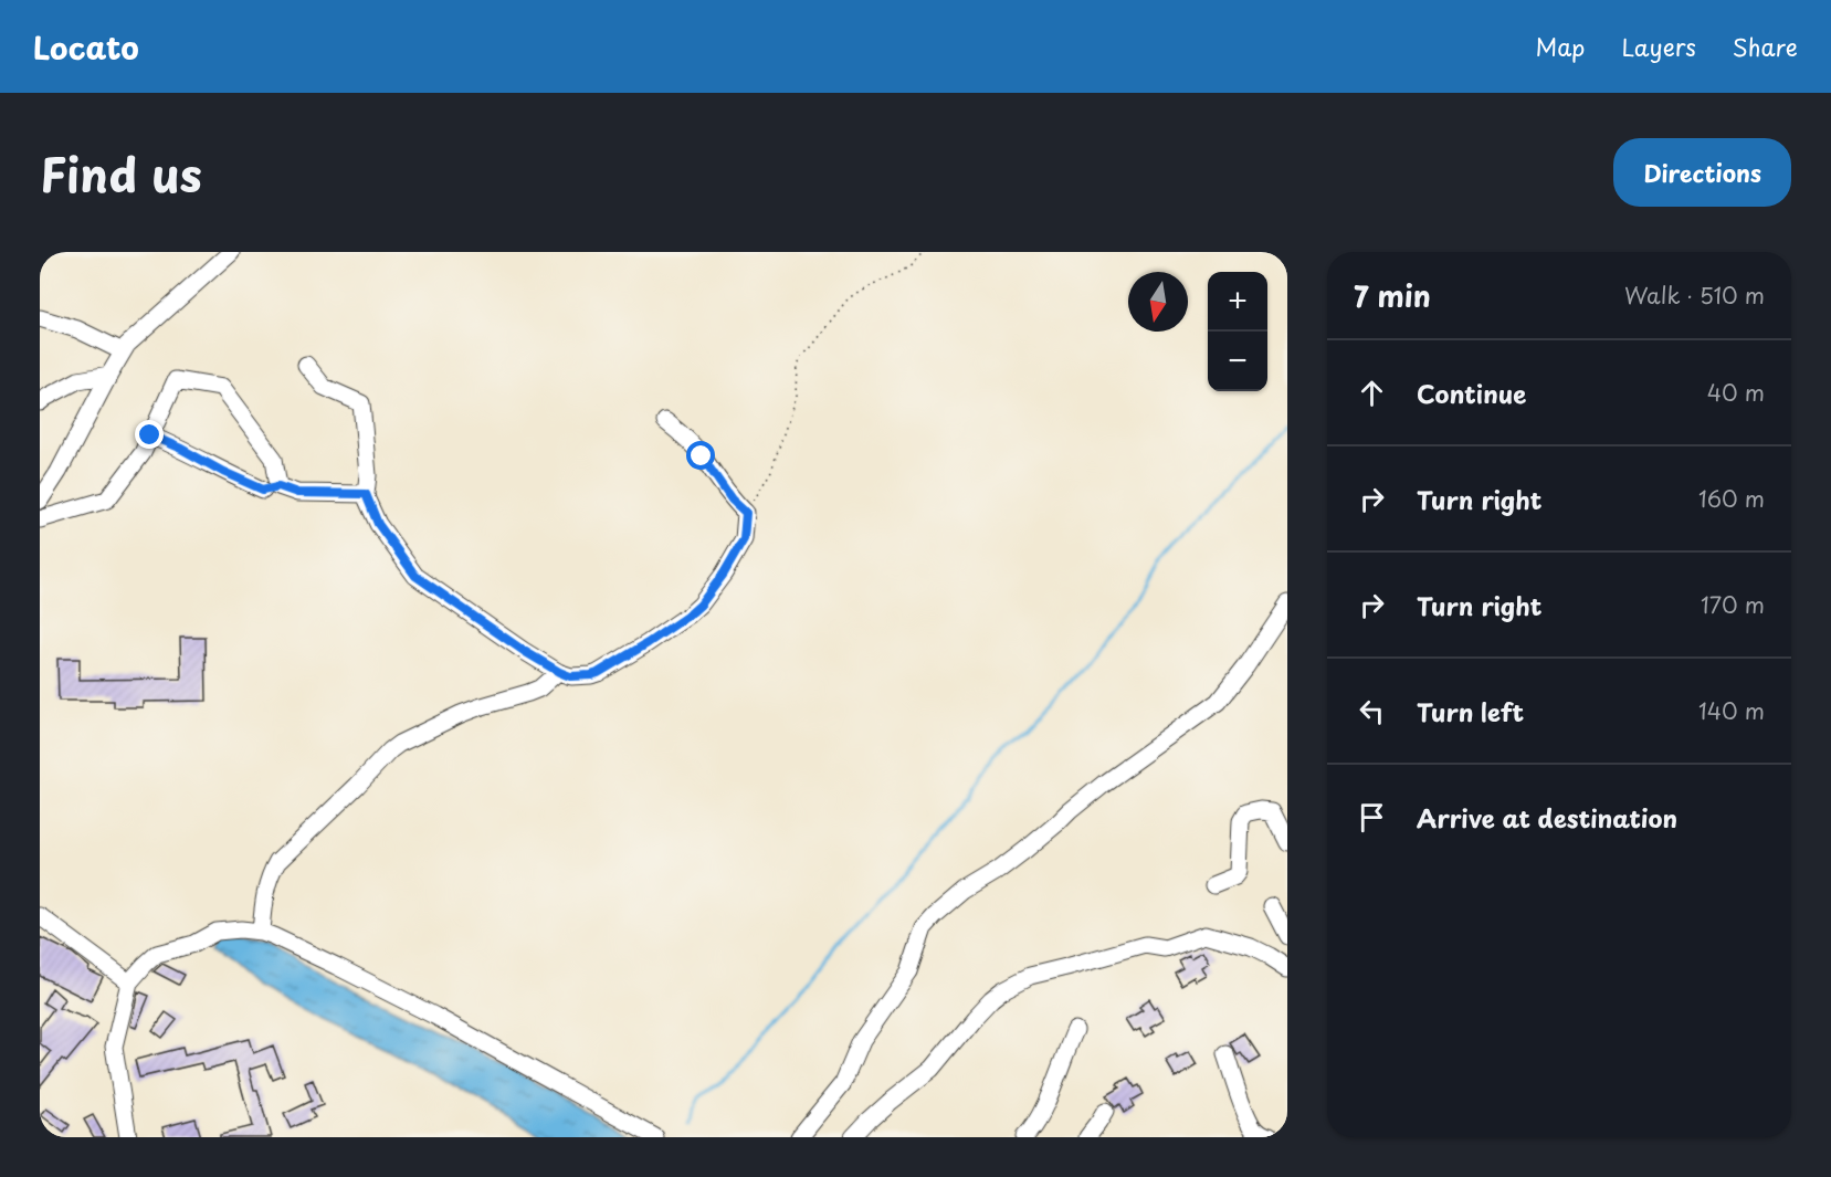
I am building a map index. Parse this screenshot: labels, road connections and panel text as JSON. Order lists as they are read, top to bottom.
{
  "north": "bottom",
  "page": {
    "header": "Locato",
    "nav": ["Map", "Layers", "Share"],
    "title": "Find us",
    "buttons": "Directions",
    "heading": ["7 min", "Walk · 510 m"],
    "map_buttons": ["+", "−"],
    "list": [
      ["Continue", "40 m"],
      ["Turn right", "160 m"],
      ["Turn right", "170 m"],
      ["Turn left", "140 m"],
      "Arrive at destination"
    ]
  }
}
